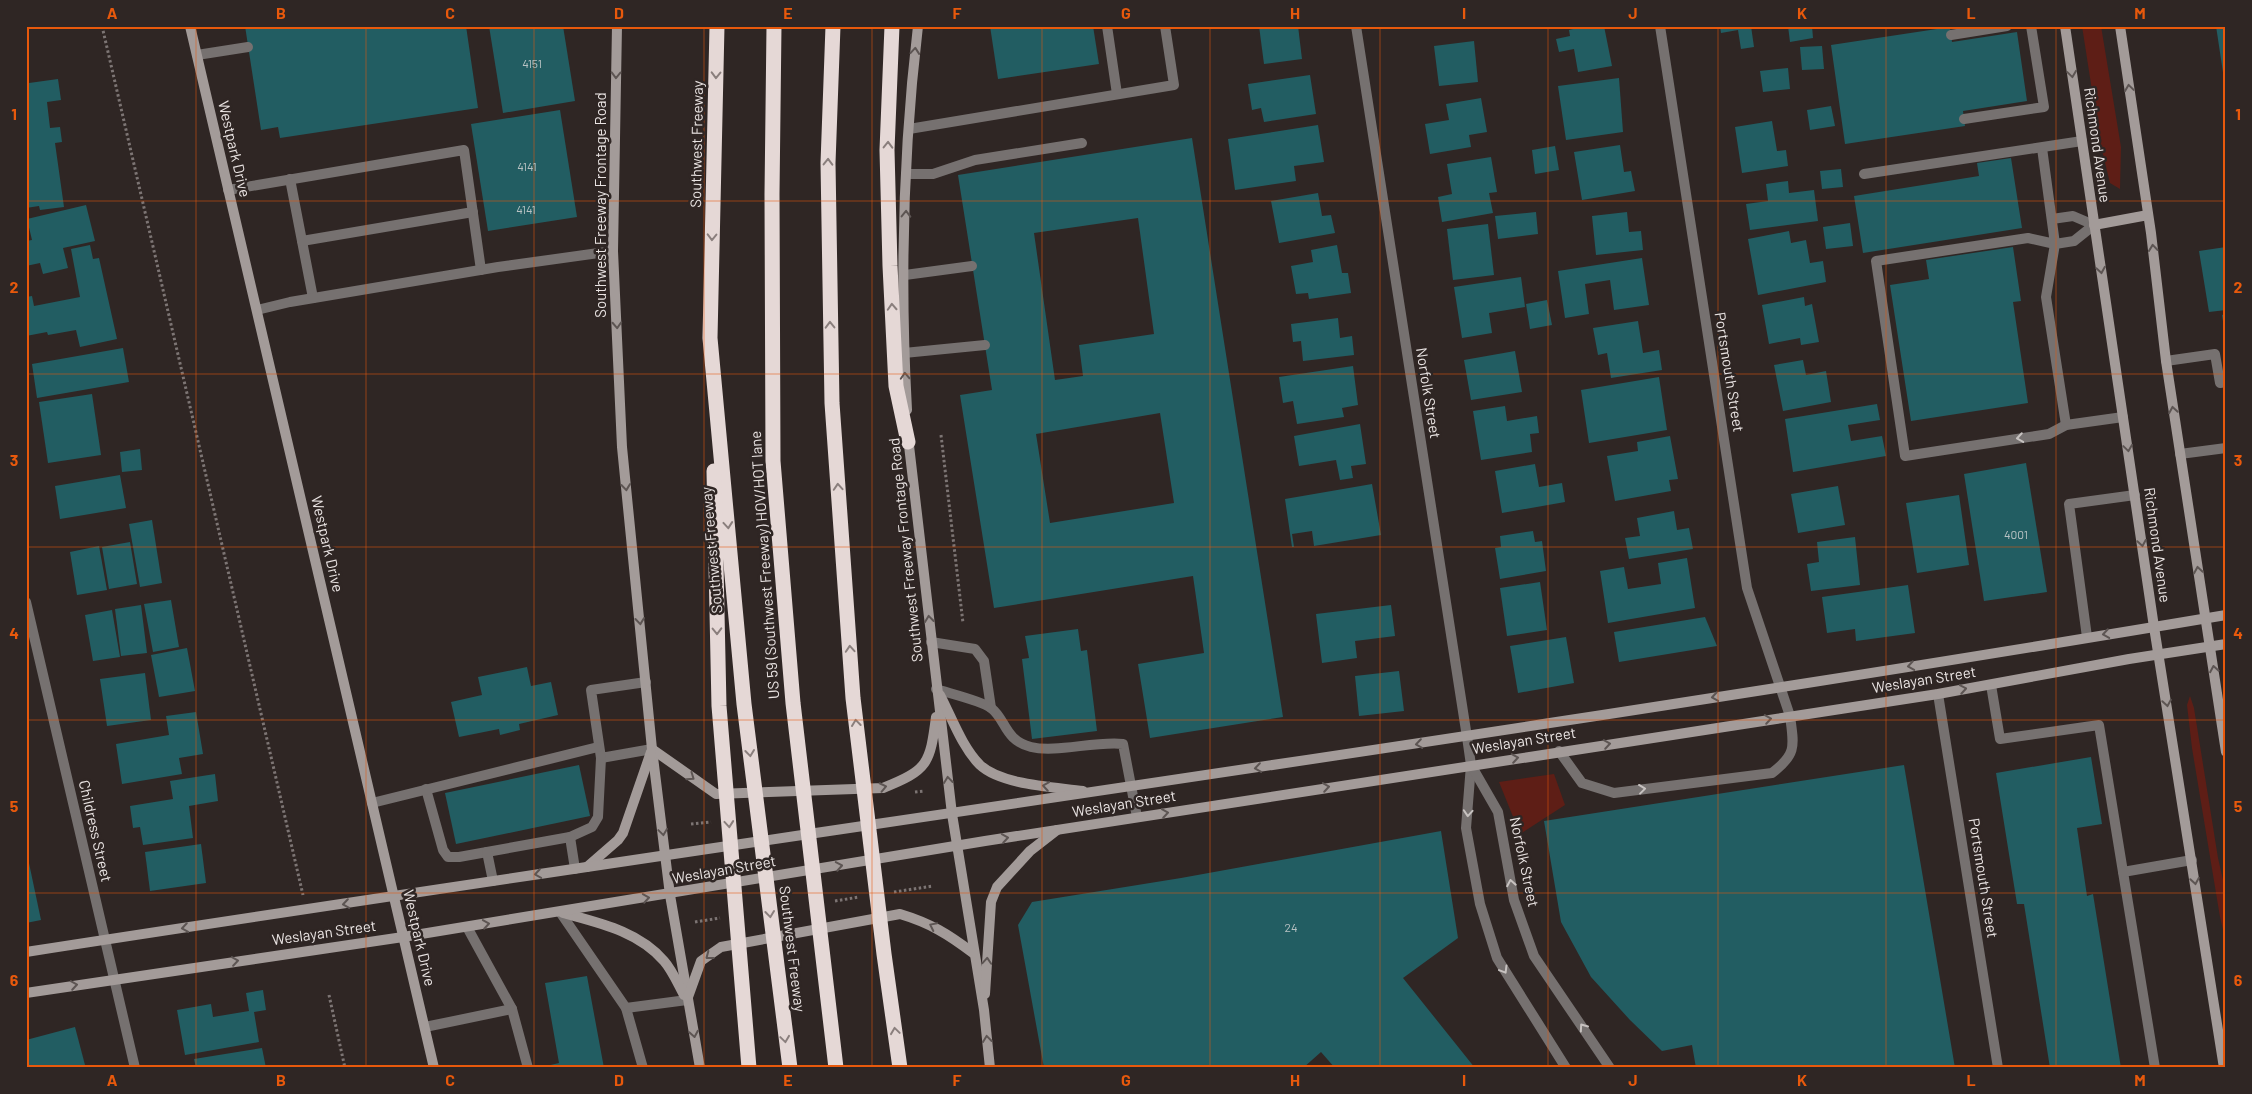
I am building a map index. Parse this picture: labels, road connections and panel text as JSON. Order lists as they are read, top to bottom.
{
  "streets": {
    "highway": ["Southwest Freeway", "US 59 (Southwest Freeway) HOV/HOT lane"],
    "main road": [
      "Richmond Avenue",
      "Westpark Drive",
      "Southwest Freeway Frontage Road",
      "Weslayan Street"
    ],
    "street": ["Portsmouth Street", "Norfolk Street", "Childress Street"]
  },
  "crossings": [
    ["Richmond Avenue", "Weslayan Street"],
    ["Westpark Drive", "Weslayan Street"],
    ["Southwest Freeway Frontage Road", "Weslayan Street"],
    ["Portsmouth Street", "Weslayan Street"],
    ["Norfolk Street", "Weslayan Street"],
    ["Weslayan Street", "Childress Street"]
  ],
  "house_numbers": [
    "4151",
    "4141",
    "4141",
    "4001",
    "24"
  ],
  "grid": {
    "columns": [
      "A",
      "B",
      "C",
      "D",
      "E",
      "F",
      "G",
      "H",
      "I",
      "J",
      "K",
      "L",
      "M"
    ],
    "rows": [
      "1",
      "2",
      "3",
      "4",
      "5",
      "6"
    ]
  }
}
